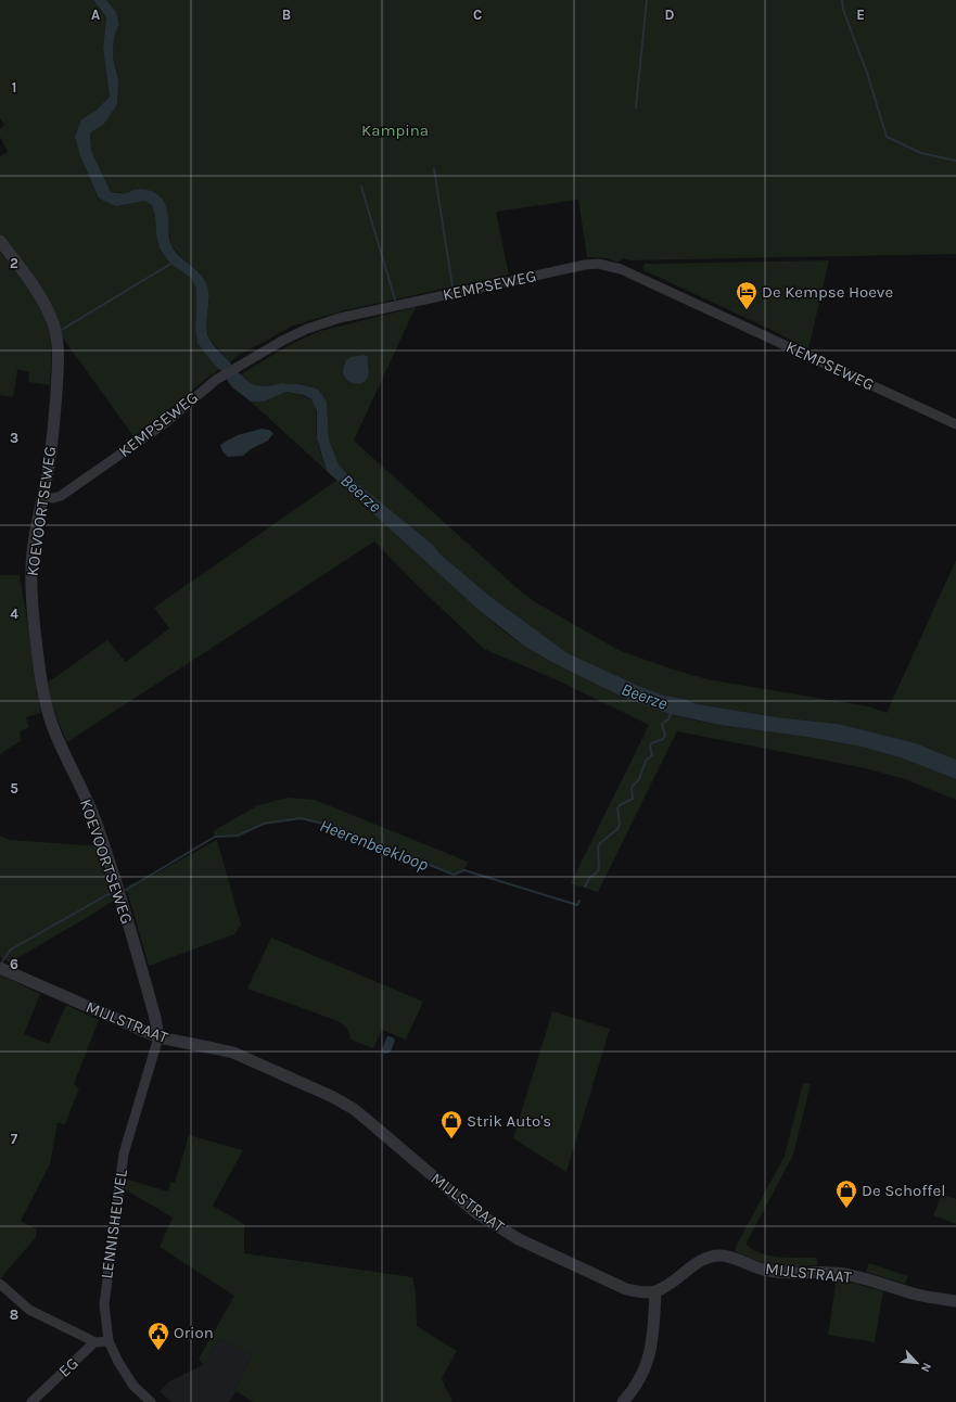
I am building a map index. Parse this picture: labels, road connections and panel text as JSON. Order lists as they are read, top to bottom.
{
  "streets": {
    "street": [
      "KEMPSEWEG",
      "KOEVOORTSEWEG",
      "MIJLSTRAAT",
      "LENNISHEUVEL",
      "EG"
    ]
  },
  "crossings": [
    ["KEMPSEWEG", "KOEVOORTSEWEG"],
    ["KOEVOORTSEWEG", "MIJLSTRAAT"],
    ["KOEVOORTSEWEG", "LENNISHEUVEL"],
    ["MIJLSTRAAT", "LENNISHEUVEL"]
  ],
  "water": ["Beerze", "Heerenbeekloop"],
  "parks": ["Kampina"],
  "places": {
    "hotel": ["De Kempse Hoeve"],
    "shop": ["Strik Auto's", "De Schoffel"],
    "public building": ["Orion"]
  },
  "north": "bottom right",
  "grid": {
    "columns": [
      "A",
      "B",
      "C",
      "D",
      "E"
    ],
    "rows": [
      "1",
      "2",
      "3",
      "4",
      "5",
      "6",
      "7",
      "8"
    ]
  }
}
